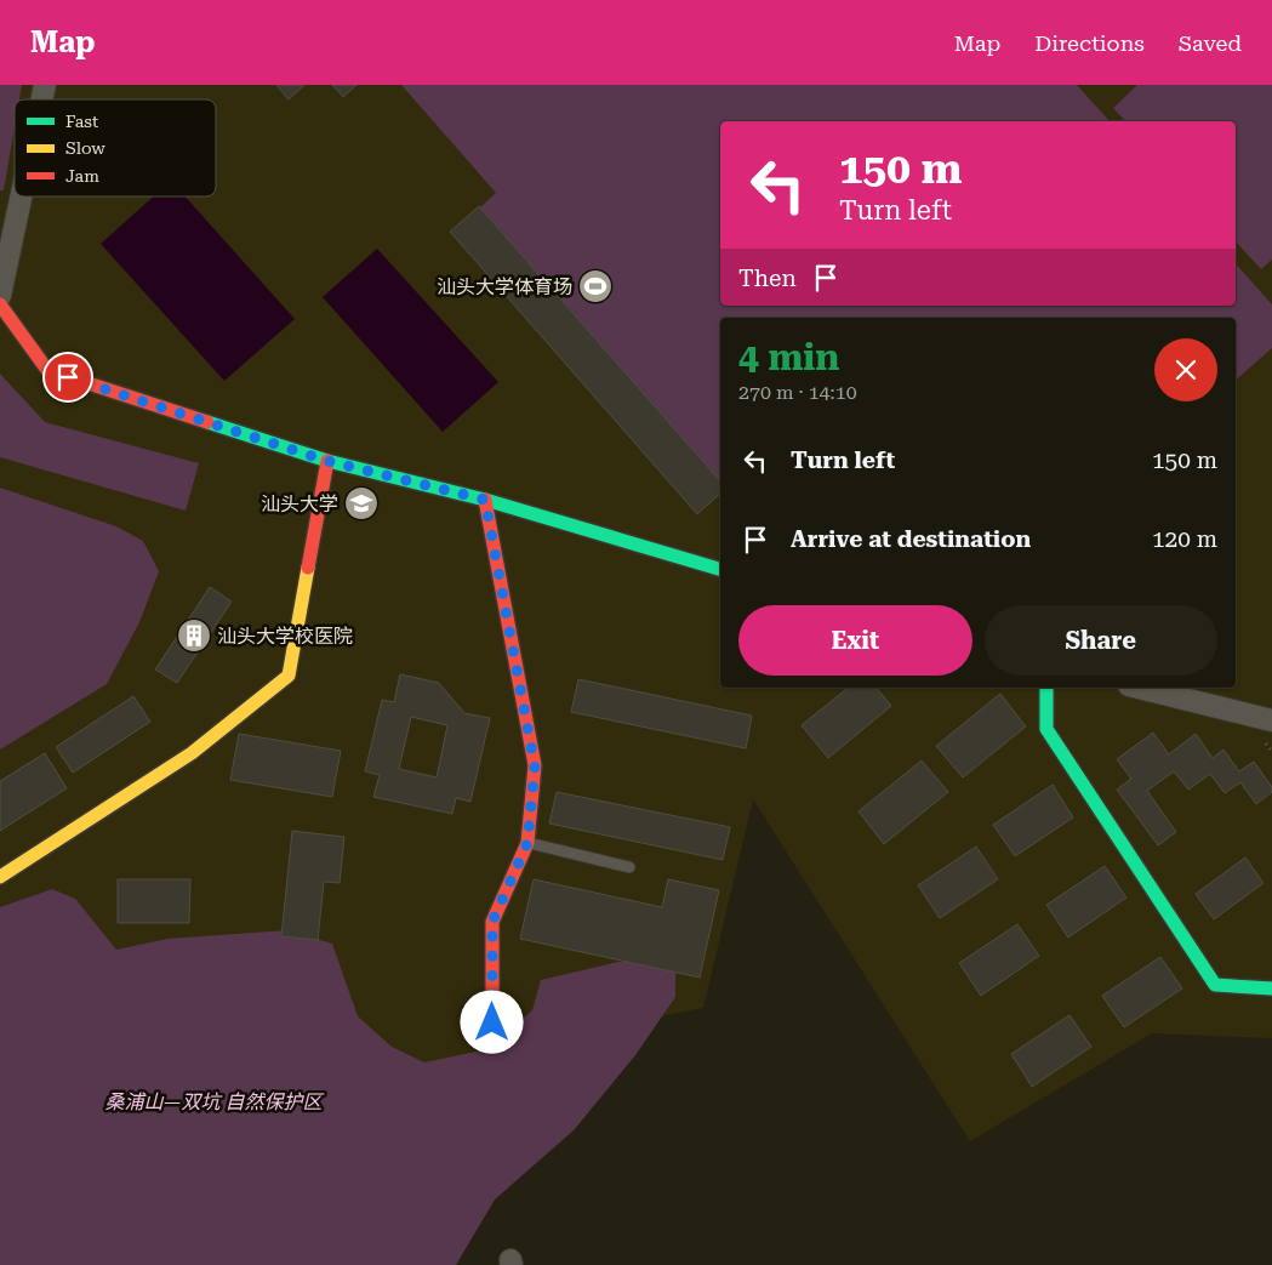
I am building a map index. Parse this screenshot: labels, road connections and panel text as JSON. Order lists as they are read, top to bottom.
{
  "parks": ["桑浦山—双坑 自然保护区"],
  "places": {
    "sports": ["汕头大学体育场"],
    "school or university": ["汕头大学"],
    "building": ["汕头大学校医院"]
  },
  "legend": ["Fast", "Slow", "Jam"],
  "page": {
    "header": "Map",
    "nav": ["Map", "Directions", "Saved"],
    "turn": ["150 m", "Turn left"],
    "then": "Then",
    "heading": ["4 min", "270 m · 14:10"],
    "list": [
      {
        "name": "Turn left",
        "value": "150 m"
      },
      {
        "name": "Arrive at destination",
        "value": "120 m"
      }
    ],
    "buttons": ["Exit", "Share"]
  }
}
